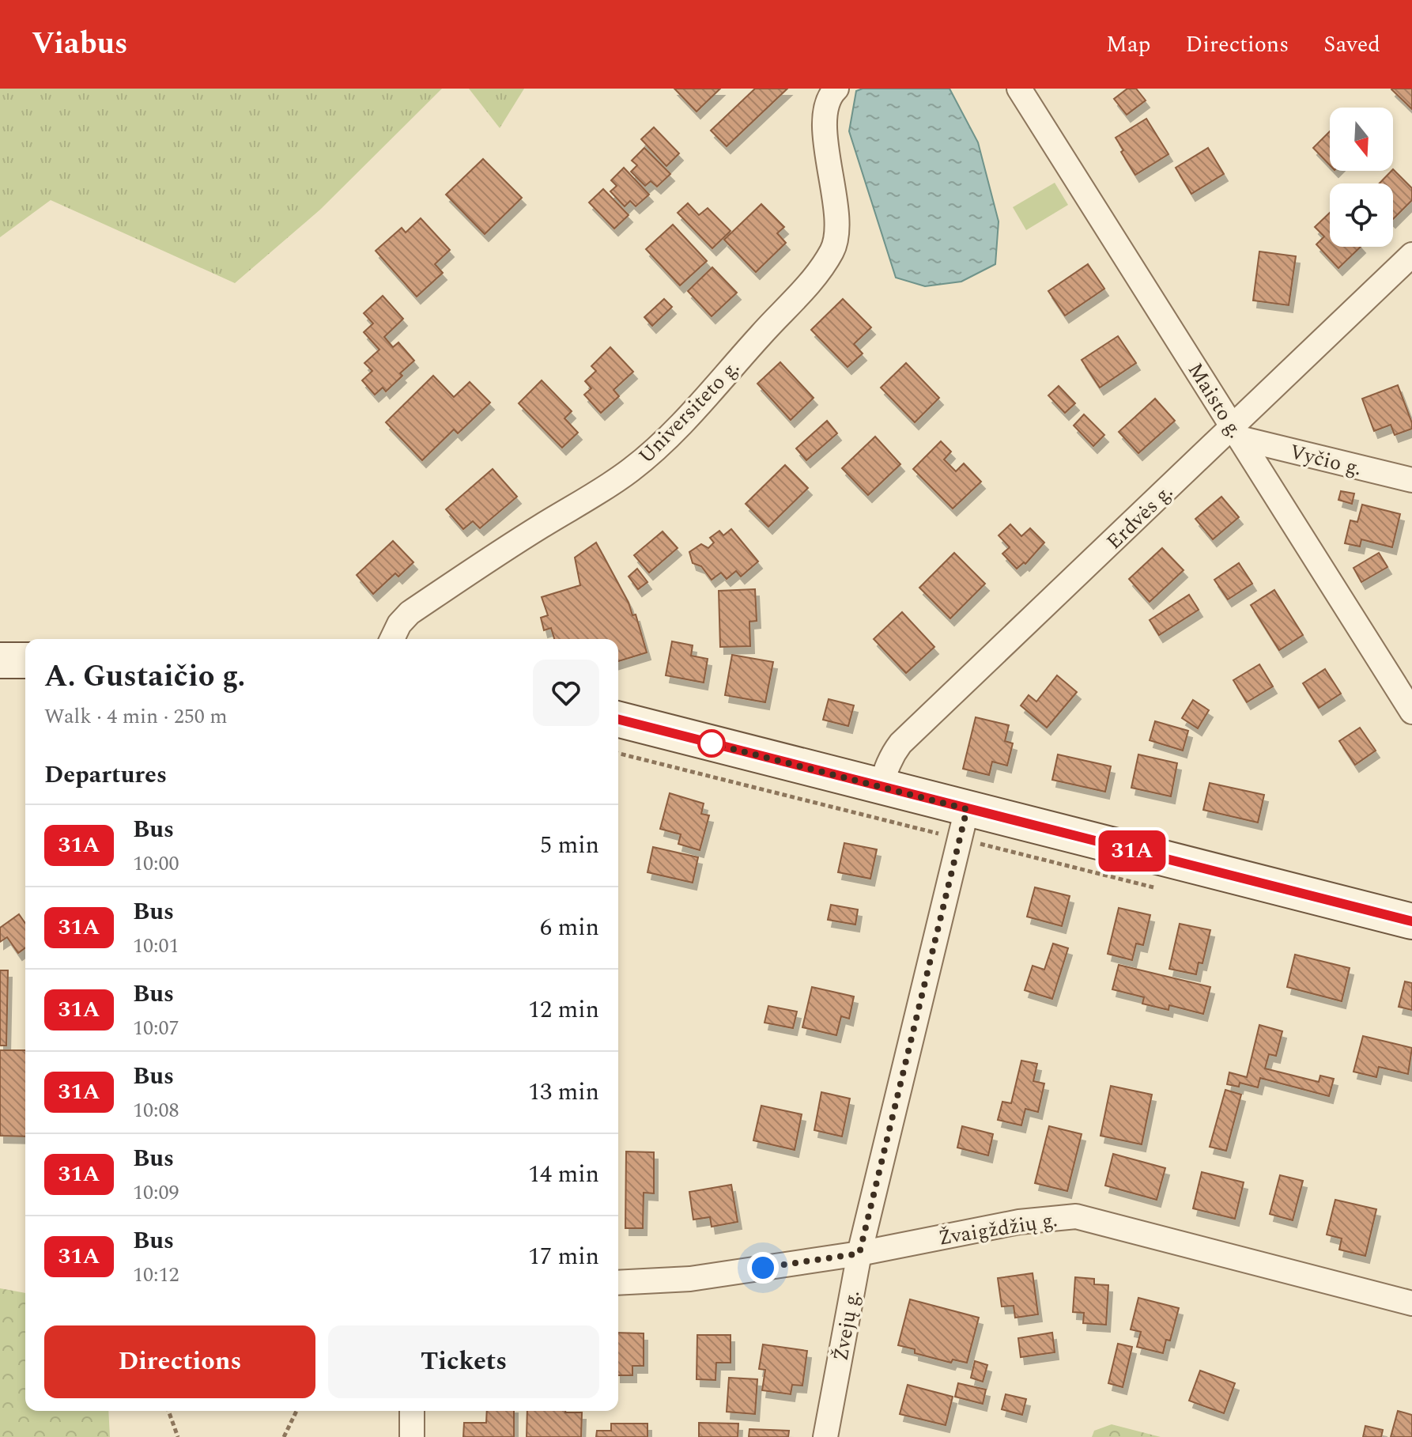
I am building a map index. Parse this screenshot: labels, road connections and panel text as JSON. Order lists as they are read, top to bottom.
{
  "streets": {
    "street": [
      "Maisto g.",
      "Universiteto g.",
      "Vyčio g.",
      "Erdvės g.",
      "Žvaigždžių g.",
      "Žvejų g."
    ]
  },
  "crossings": [
    ["Maisto g.", "Vyčio g."],
    ["Maisto g.", "Erdvės g."],
    ["Vyčio g.", "Erdvės g."],
    ["Žvaigždžių g.", "Žvejų g."]
  ],
  "lines": ["bus line 31A"],
  "north": "bottom",
  "page": {
    "header": "Viabus",
    "nav": ["Map", "Directions", "Saved"],
    "on_map": "31A",
    "heading": [
      ["A. Gustaičio g.", "Walk · 4 min · 250 m"],
      "Departures"
    ],
    "list": [
      {
        "mark": "31A",
        "name": "Bus",
        "note": "10:00",
        "value": "5 min"
      },
      {
        "mark": "31A",
        "name": "Bus",
        "note": "10:01",
        "value": "6 min"
      },
      {
        "mark": "31A",
        "name": "Bus",
        "note": "10:07",
        "value": "12 min"
      },
      {
        "mark": "31A",
        "name": "Bus",
        "note": "10:08",
        "value": "13 min"
      },
      {
        "mark": "31A",
        "name": "Bus",
        "note": "10:09",
        "value": "14 min"
      },
      {
        "mark": "31A",
        "name": "Bus",
        "note": "10:12",
        "value": "17 min"
      }
    ],
    "buttons": ["Directions", "Tickets"]
  }
}
